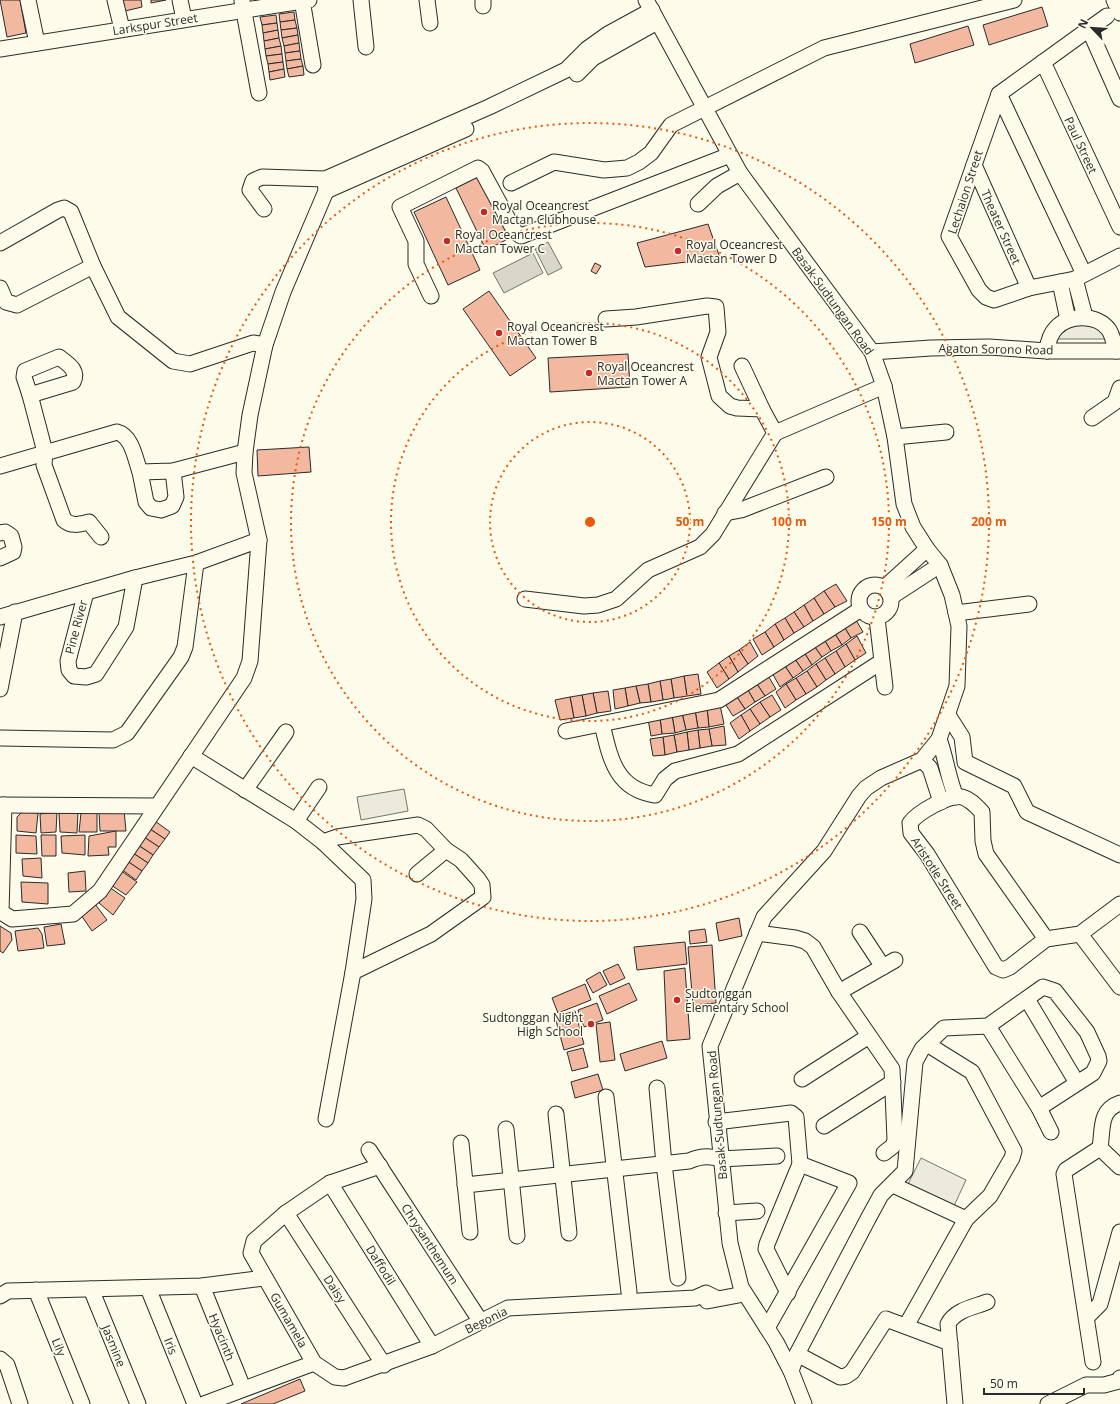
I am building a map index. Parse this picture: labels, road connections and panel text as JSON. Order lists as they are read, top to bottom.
{
  "streets": {
    "street": [
      "Larkspur Street",
      "Paul Street",
      "Lechaion Street",
      "Theater Street",
      "Basak-Sudtungan Road",
      "Agaton Sorono Road",
      "Pine River",
      "Aristotle Street",
      "Chrysanthemum",
      "Daffodil",
      "Daisy",
      "Gumamela",
      "Begonia",
      "Hyacinth",
      "Jasmine",
      "Iris",
      "Lily"
    ]
  },
  "crossings": [
    ["Lechaion Street", "Theater Street"],
    ["Basak-Sudtungan Road", "Agaton Sorono Road"],
    ["Basak-Sudtungan Road", "Begonia"],
    ["Chrysanthemum", "Begonia"],
    ["Daffodil", "Begonia"],
    ["Daisy", "Begonia"],
    ["Gumamela", "Begonia"]
  ],
  "places": [
    "Royal Oceancrest Mactan Clubhouse",
    "Royal Oceancrest Mactan Tower C",
    "Royal Oceancrest Mactan Tower D",
    "Royal Oceancrest Mactan Tower B",
    "Royal Oceancrest Mactan Tower A",
    "Sudtonggan Elementary School",
    "Sudtonggan Night High School"
  ],
  "scale_bar": "50 m",
  "north": "top left",
  "rings": [
    "50 m",
    "100 m",
    "150 m",
    "200 m"
  ]
}
